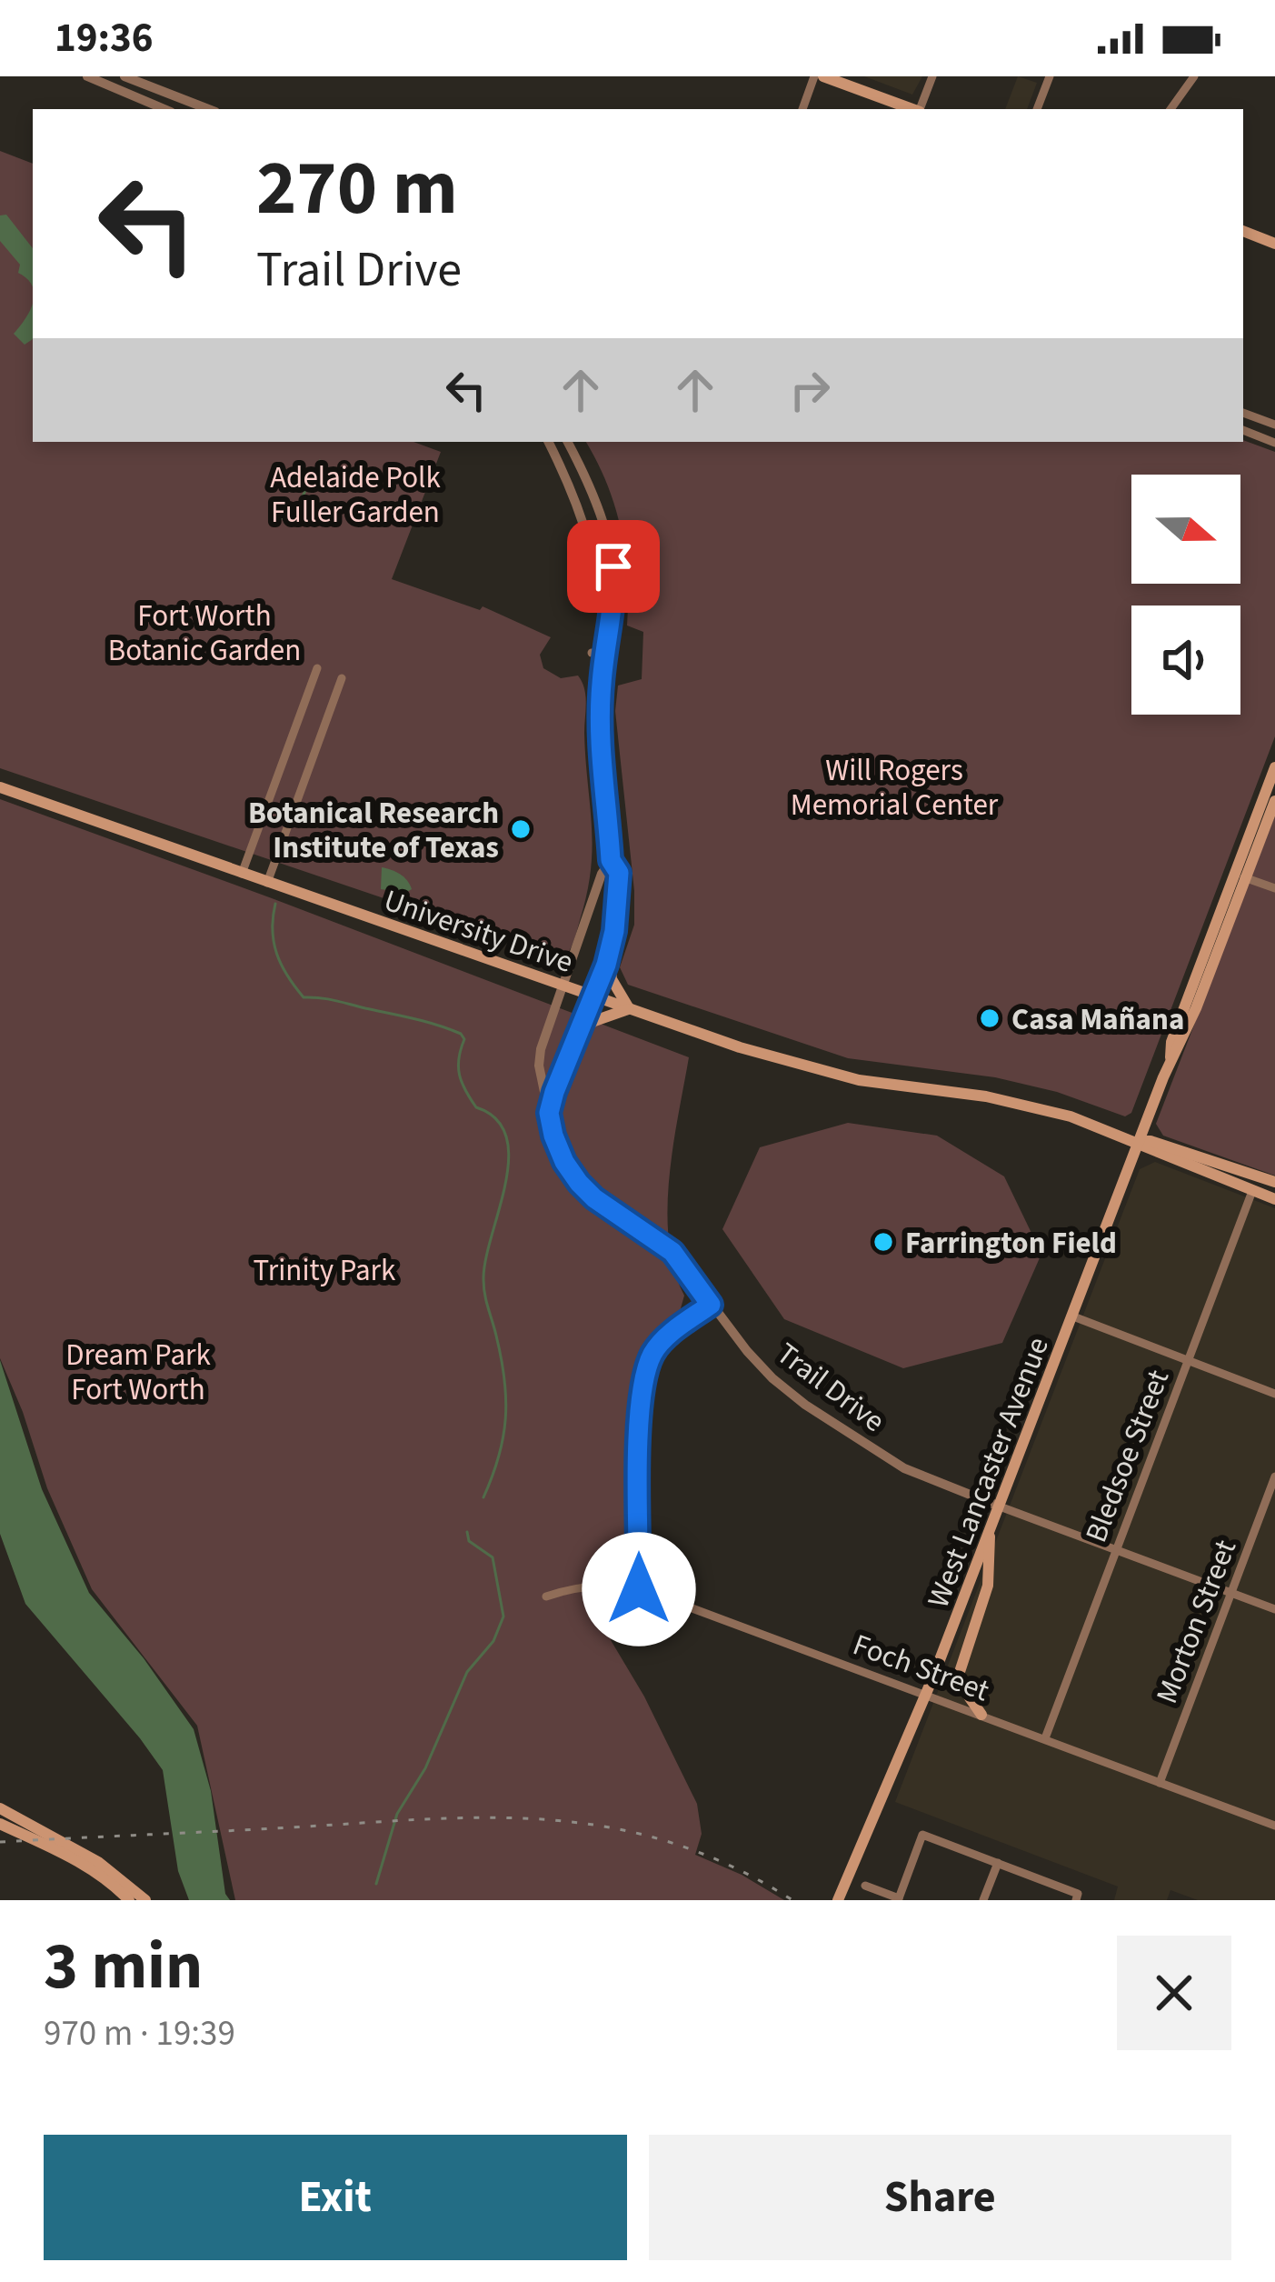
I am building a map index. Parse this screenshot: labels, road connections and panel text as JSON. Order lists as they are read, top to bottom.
{
  "streets": {
    "main road": ["University Drive", "West Lancaster Avenue"],
    "street": [
      "Trail Drive",
      "Bledsoe Street",
      "Morton Street",
      "Foch Street"
    ]
  },
  "crossings": [
    ["University Drive", "Trail Drive"],
    ["University Drive", "Bledsoe Street"],
    ["University Drive", "West Lancaster Avenue"],
    ["Trail Drive", "West Lancaster Avenue"],
    ["Bledsoe Street", "Foch Street"],
    ["Morton Street", "Foch Street"]
  ],
  "parks": [
    "Adelaide Polk Fuller Garden",
    "Fort Worth Botanic Garden",
    "Will Rogers Memorial Center",
    "Trinity Park",
    "Dream Park Fort Worth"
  ],
  "places": ["Botanical Research Institute of Texas", "Casa Mañana", "Farrington Field"],
  "north": "right",
  "page": {
    "status": "19:36",
    "turn": ["270 m", "Trail Drive"],
    "heading": ["3 min", "970 m · 19:39"],
    "buttons": ["Exit", "Share"]
  }
}
